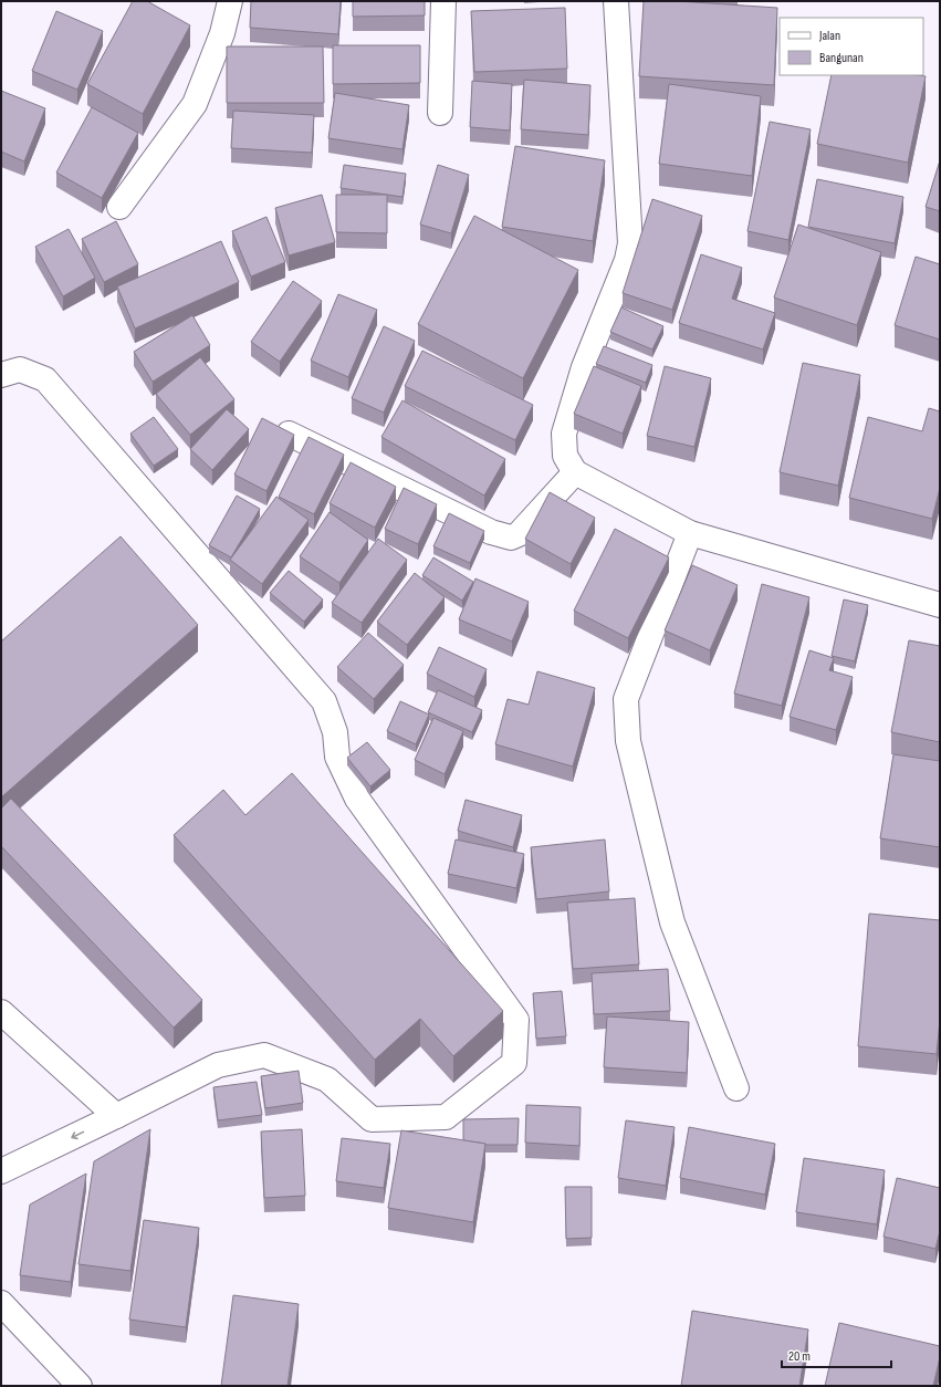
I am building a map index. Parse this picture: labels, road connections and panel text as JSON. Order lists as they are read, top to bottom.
{
  "legend": ["Jalan", "Bangunan"],
  "scale_bar": "20 m"
}
